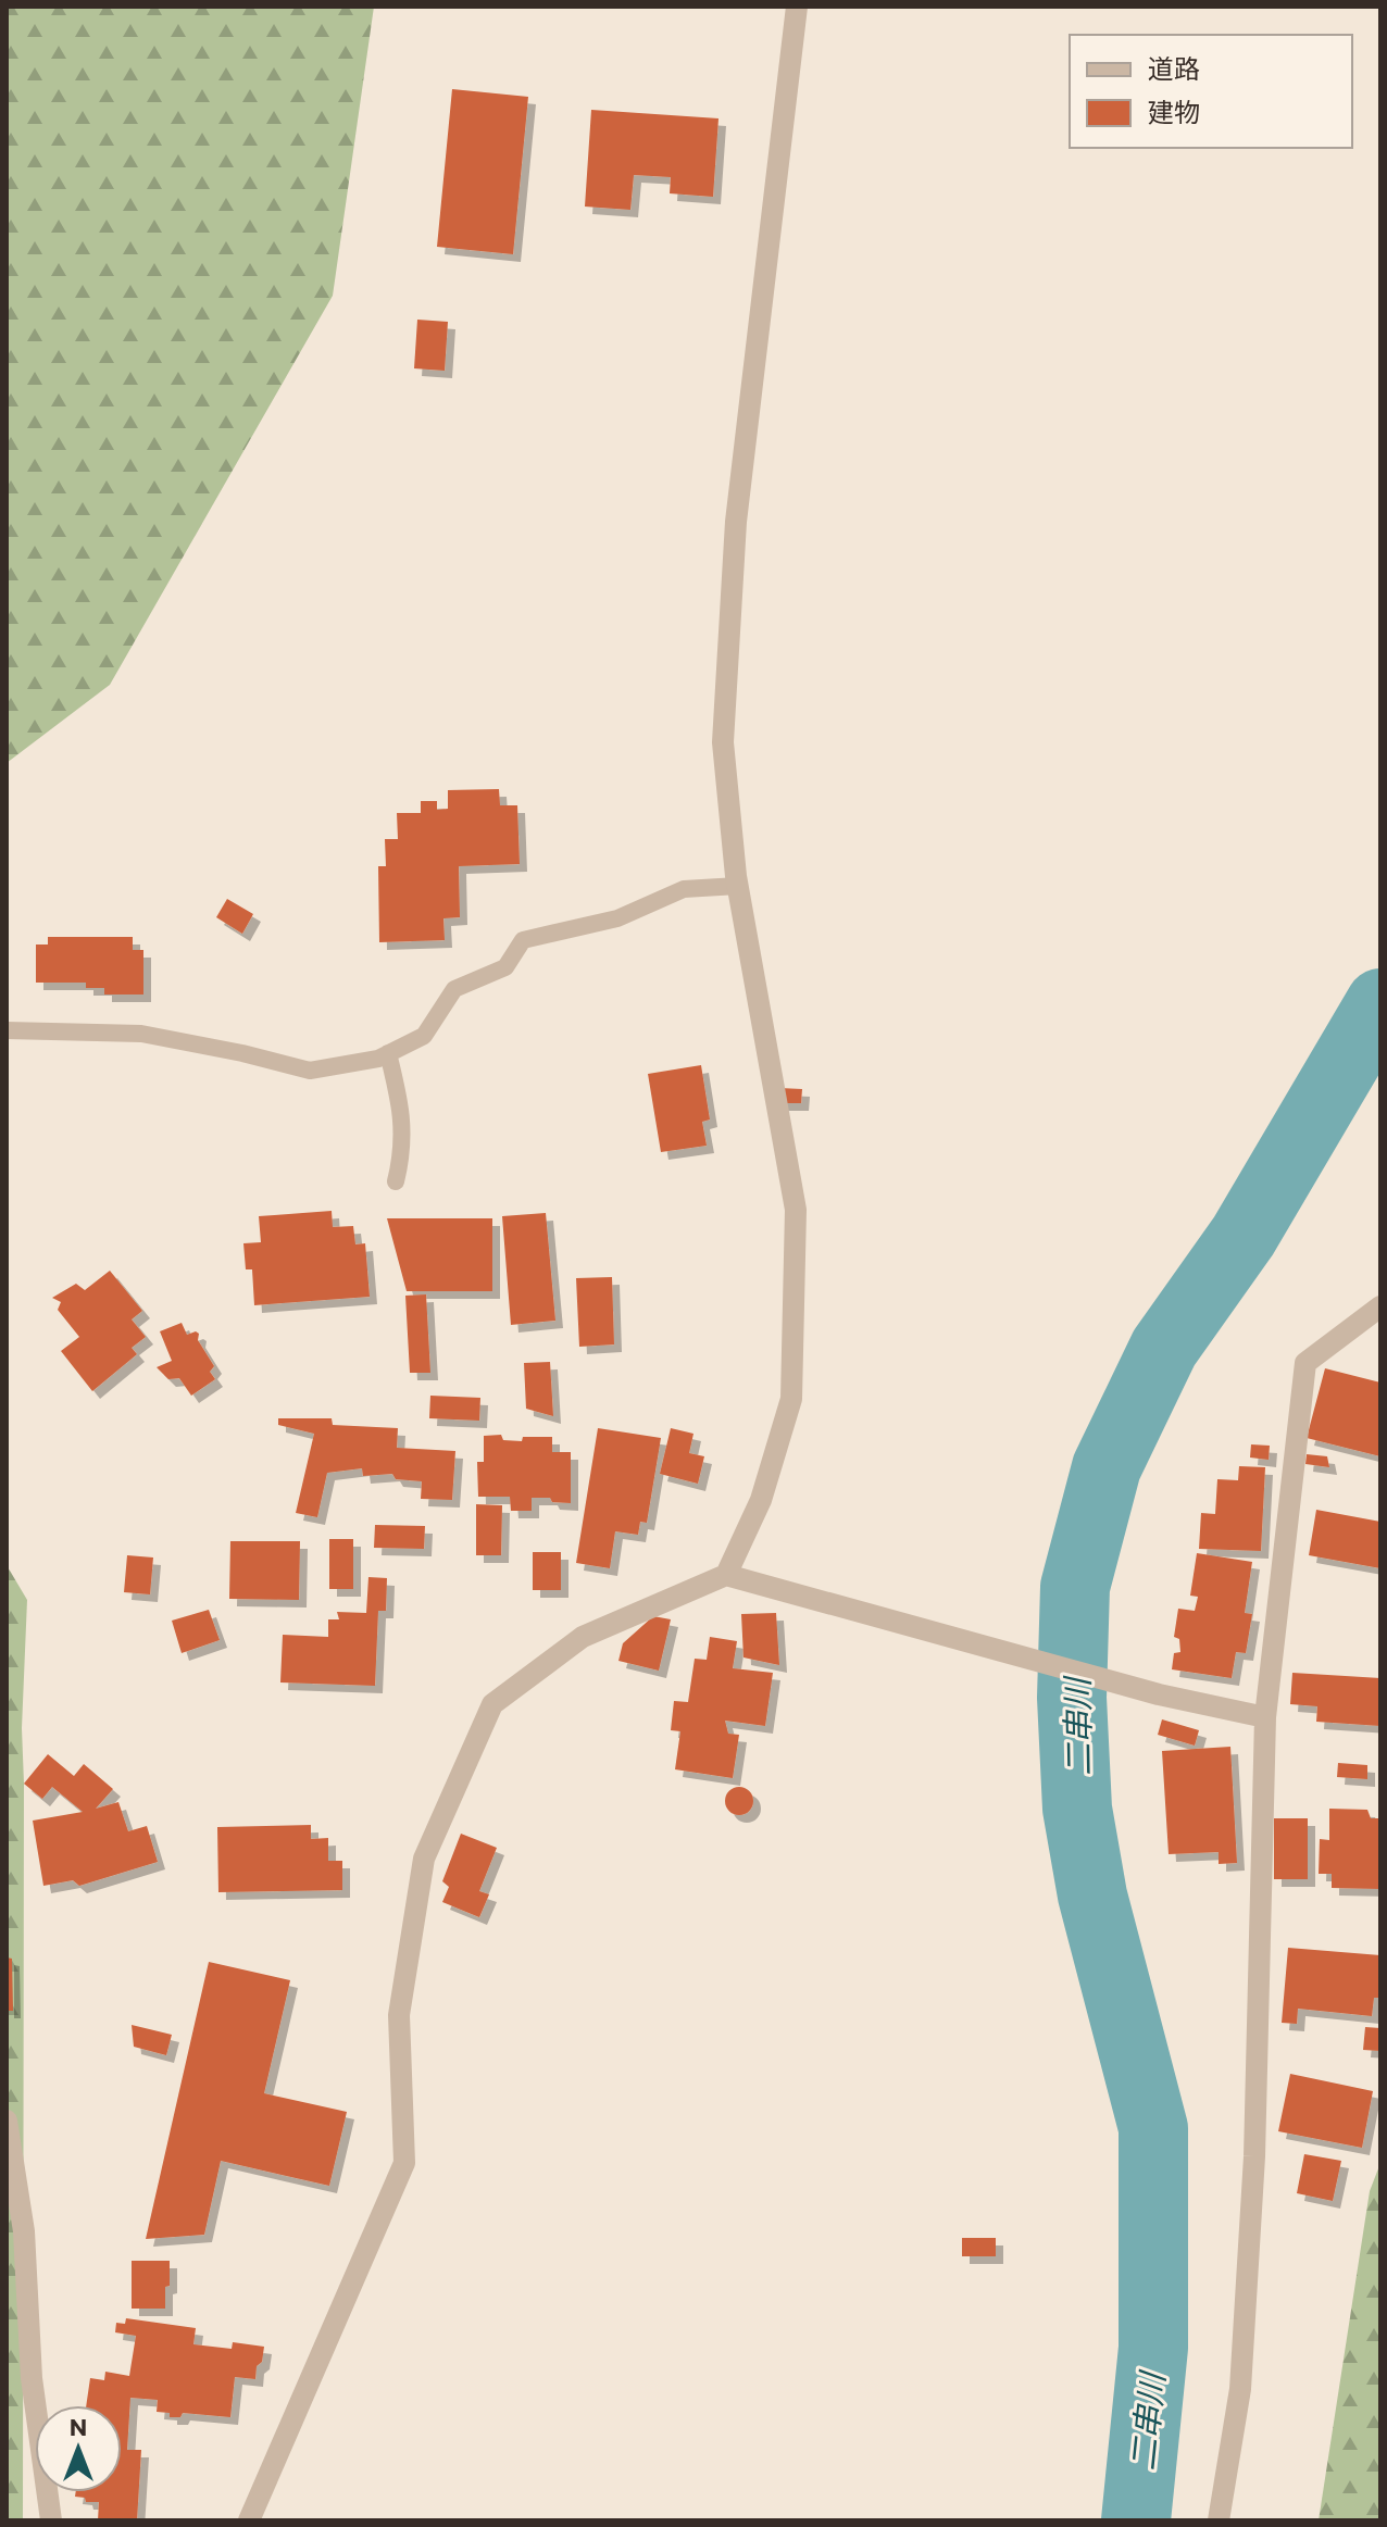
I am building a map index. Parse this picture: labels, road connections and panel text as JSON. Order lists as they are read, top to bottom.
{
  "water": ["二串川"],
  "legend": ["道路", "建物"],
  "north": "top"
}
